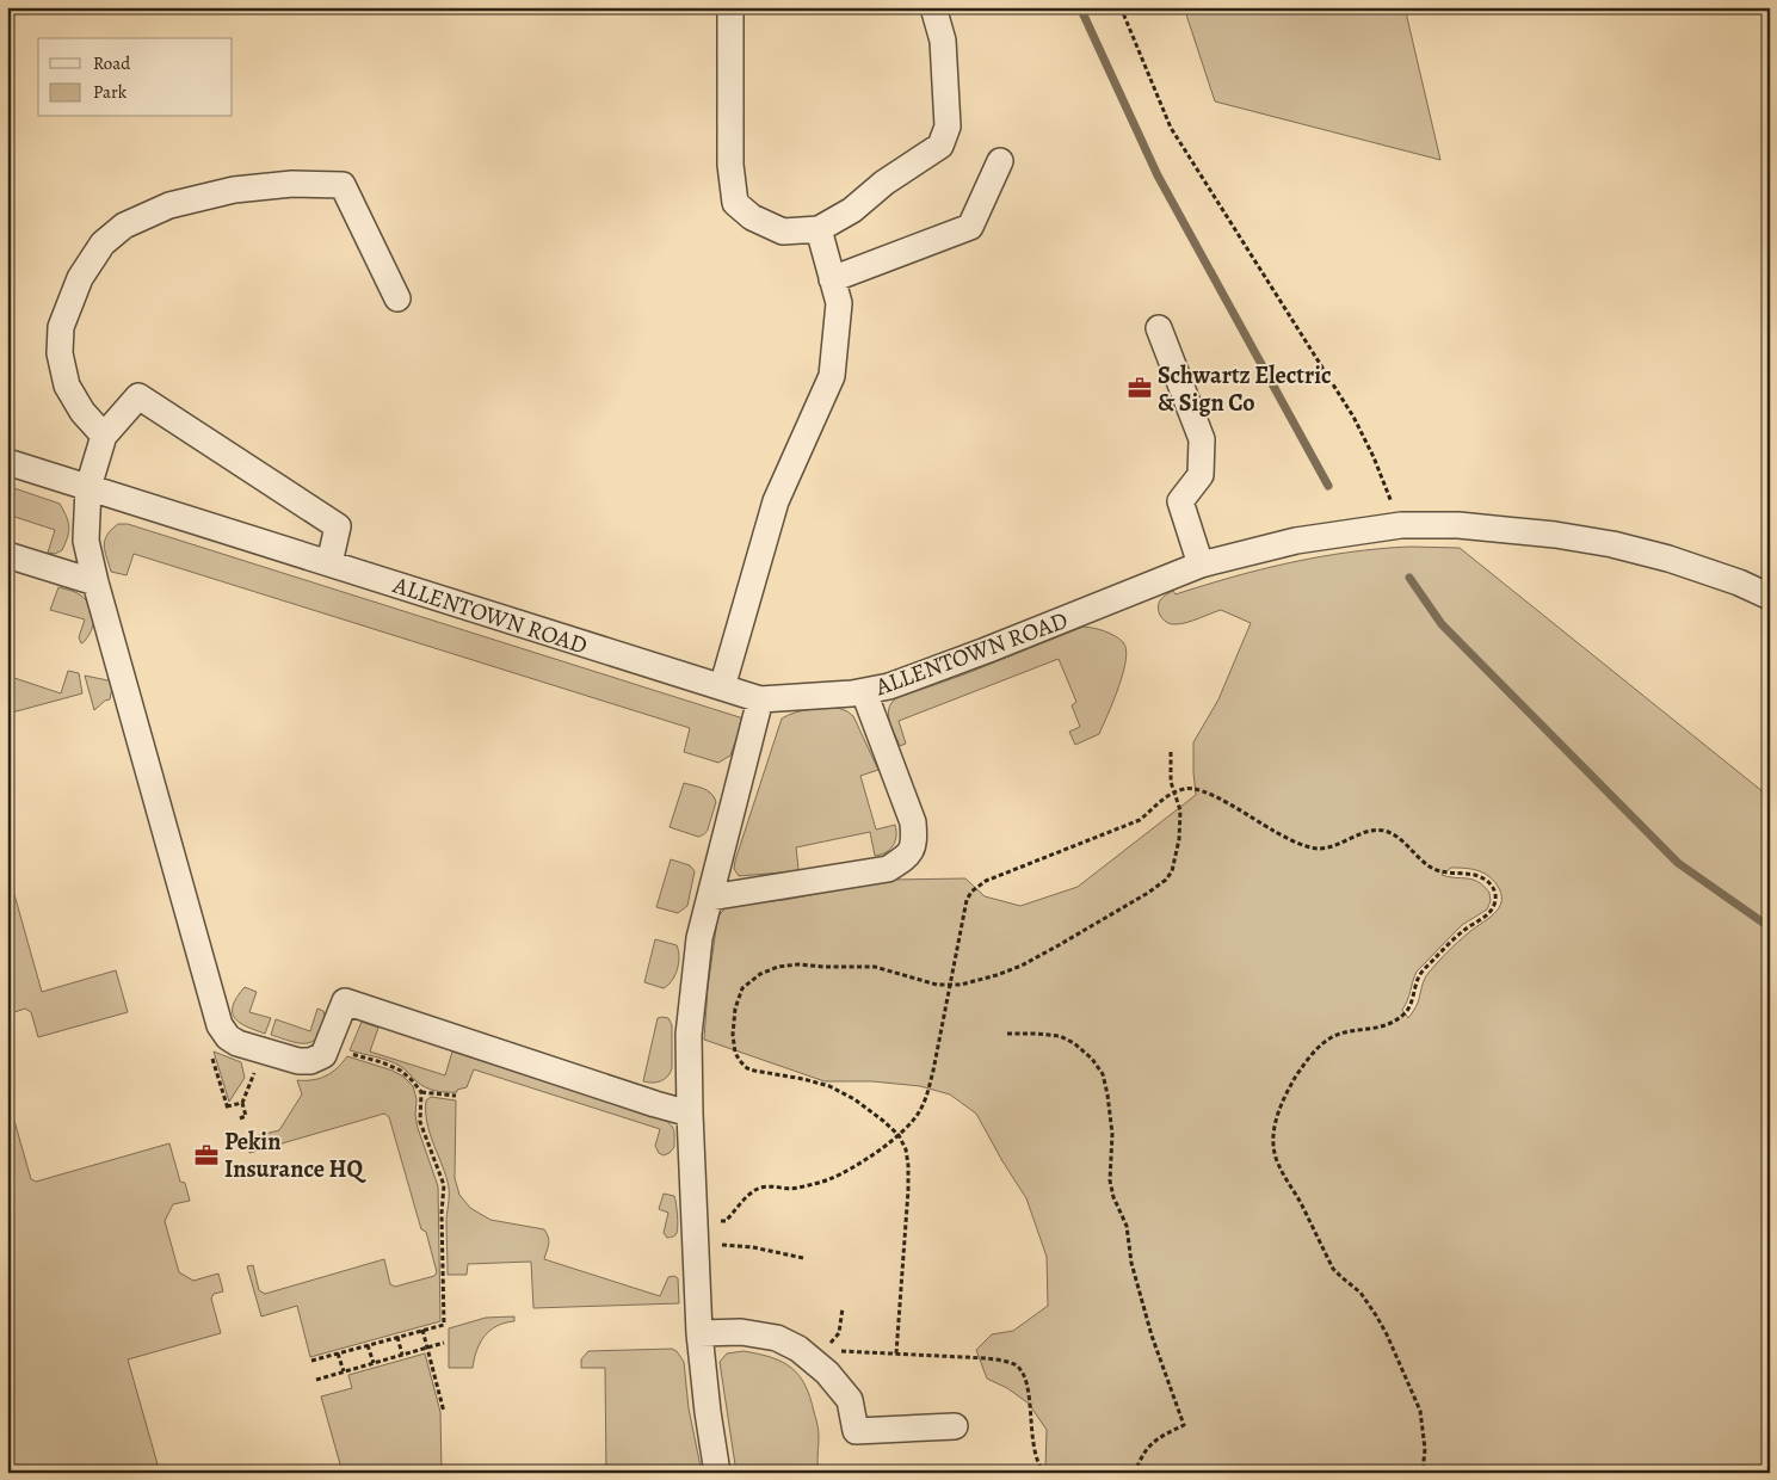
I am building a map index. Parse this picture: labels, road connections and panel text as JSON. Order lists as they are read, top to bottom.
{
  "streets": {
    "street": ["ALLENTOWN ROAD"]
  },
  "places": {
    "office": ["Schwartz Electric & Sign Co", "Pekin Insurance HQ"]
  },
  "legend": ["Road", "Park"]
}
